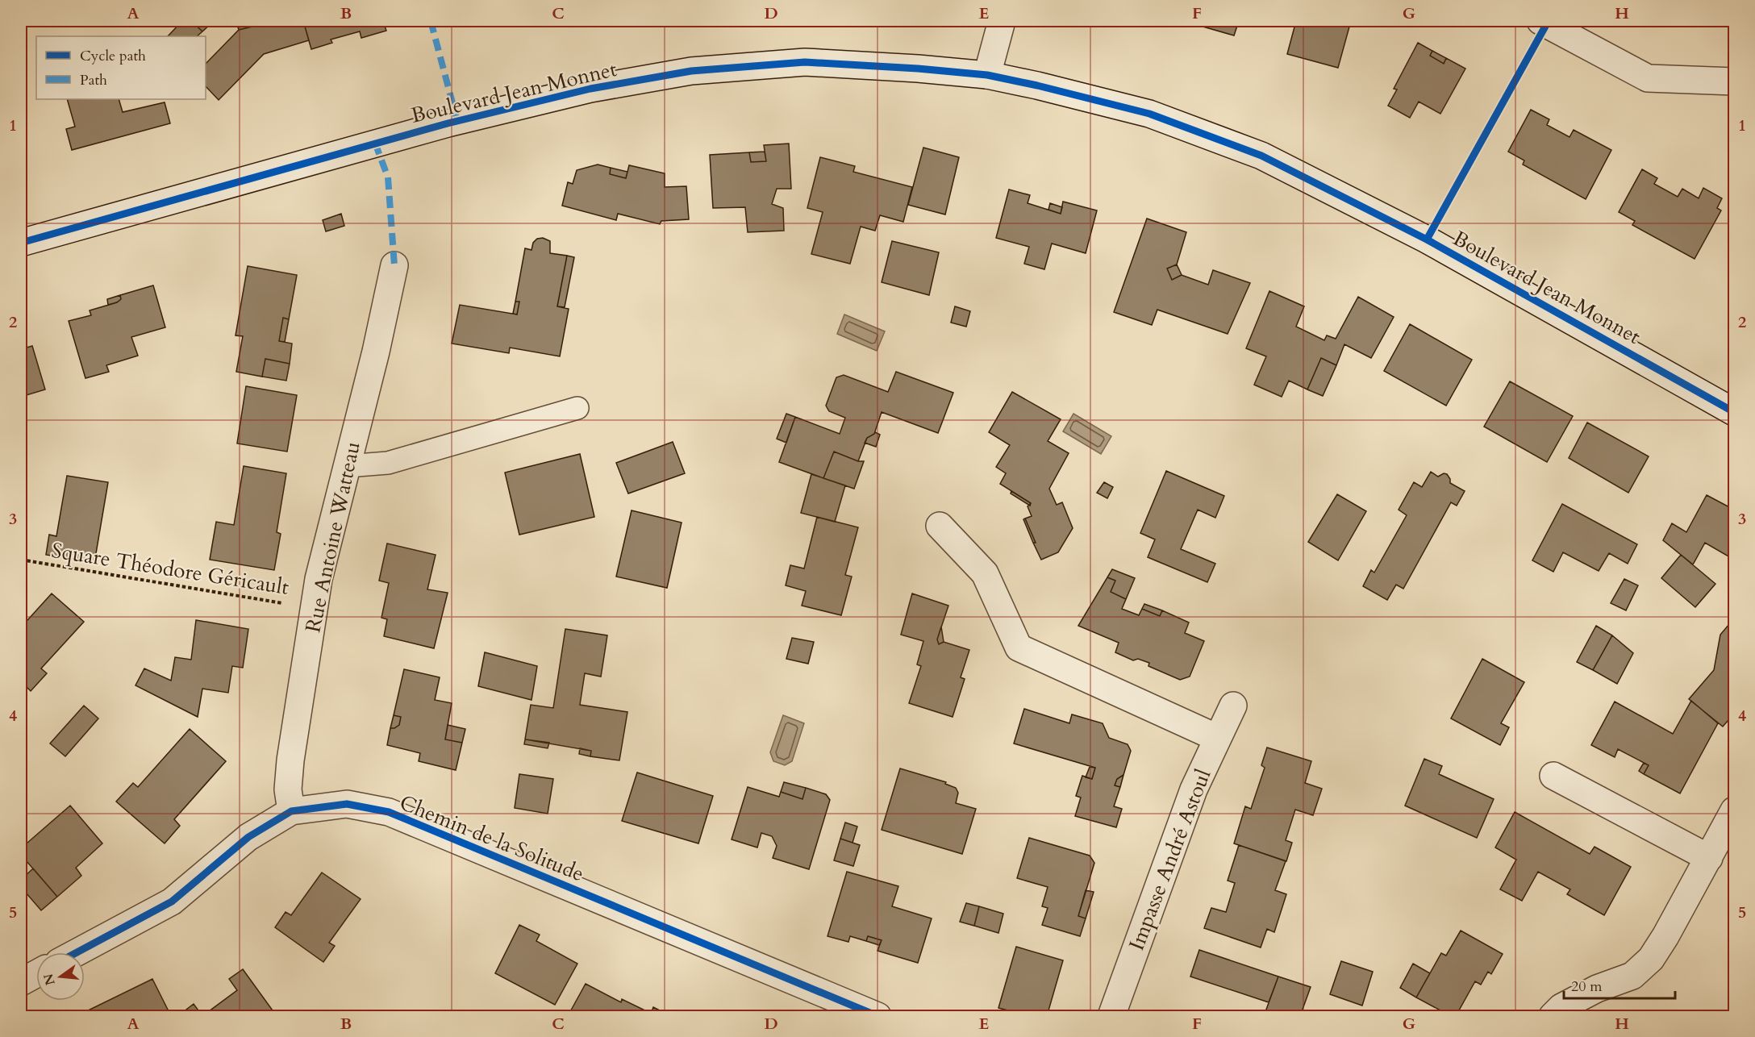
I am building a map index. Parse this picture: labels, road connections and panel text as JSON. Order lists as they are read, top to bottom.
{
  "streets": {
    "street": [
      "Boulevard Jean Monnet",
      "Rue Antoine Watteau",
      "Chemin de la Solitude",
      "Impasse André Astoul"
    ],
    "path": ["Square Théodore Géricault"]
  },
  "crossings": [
    ["Rue Antoine Watteau", "Square Théodore Géricault"],
    ["Rue Antoine Watteau", "Chemin de la Solitude"]
  ],
  "legend": ["Cycle path", "Path"],
  "scale_bar": "20 m",
  "north": "left",
  "grid": {
    "columns": [
      "A",
      "B",
      "C",
      "D",
      "E",
      "F",
      "G",
      "H"
    ],
    "rows": [
      "1",
      "2",
      "3",
      "4",
      "5"
    ]
  }
}
